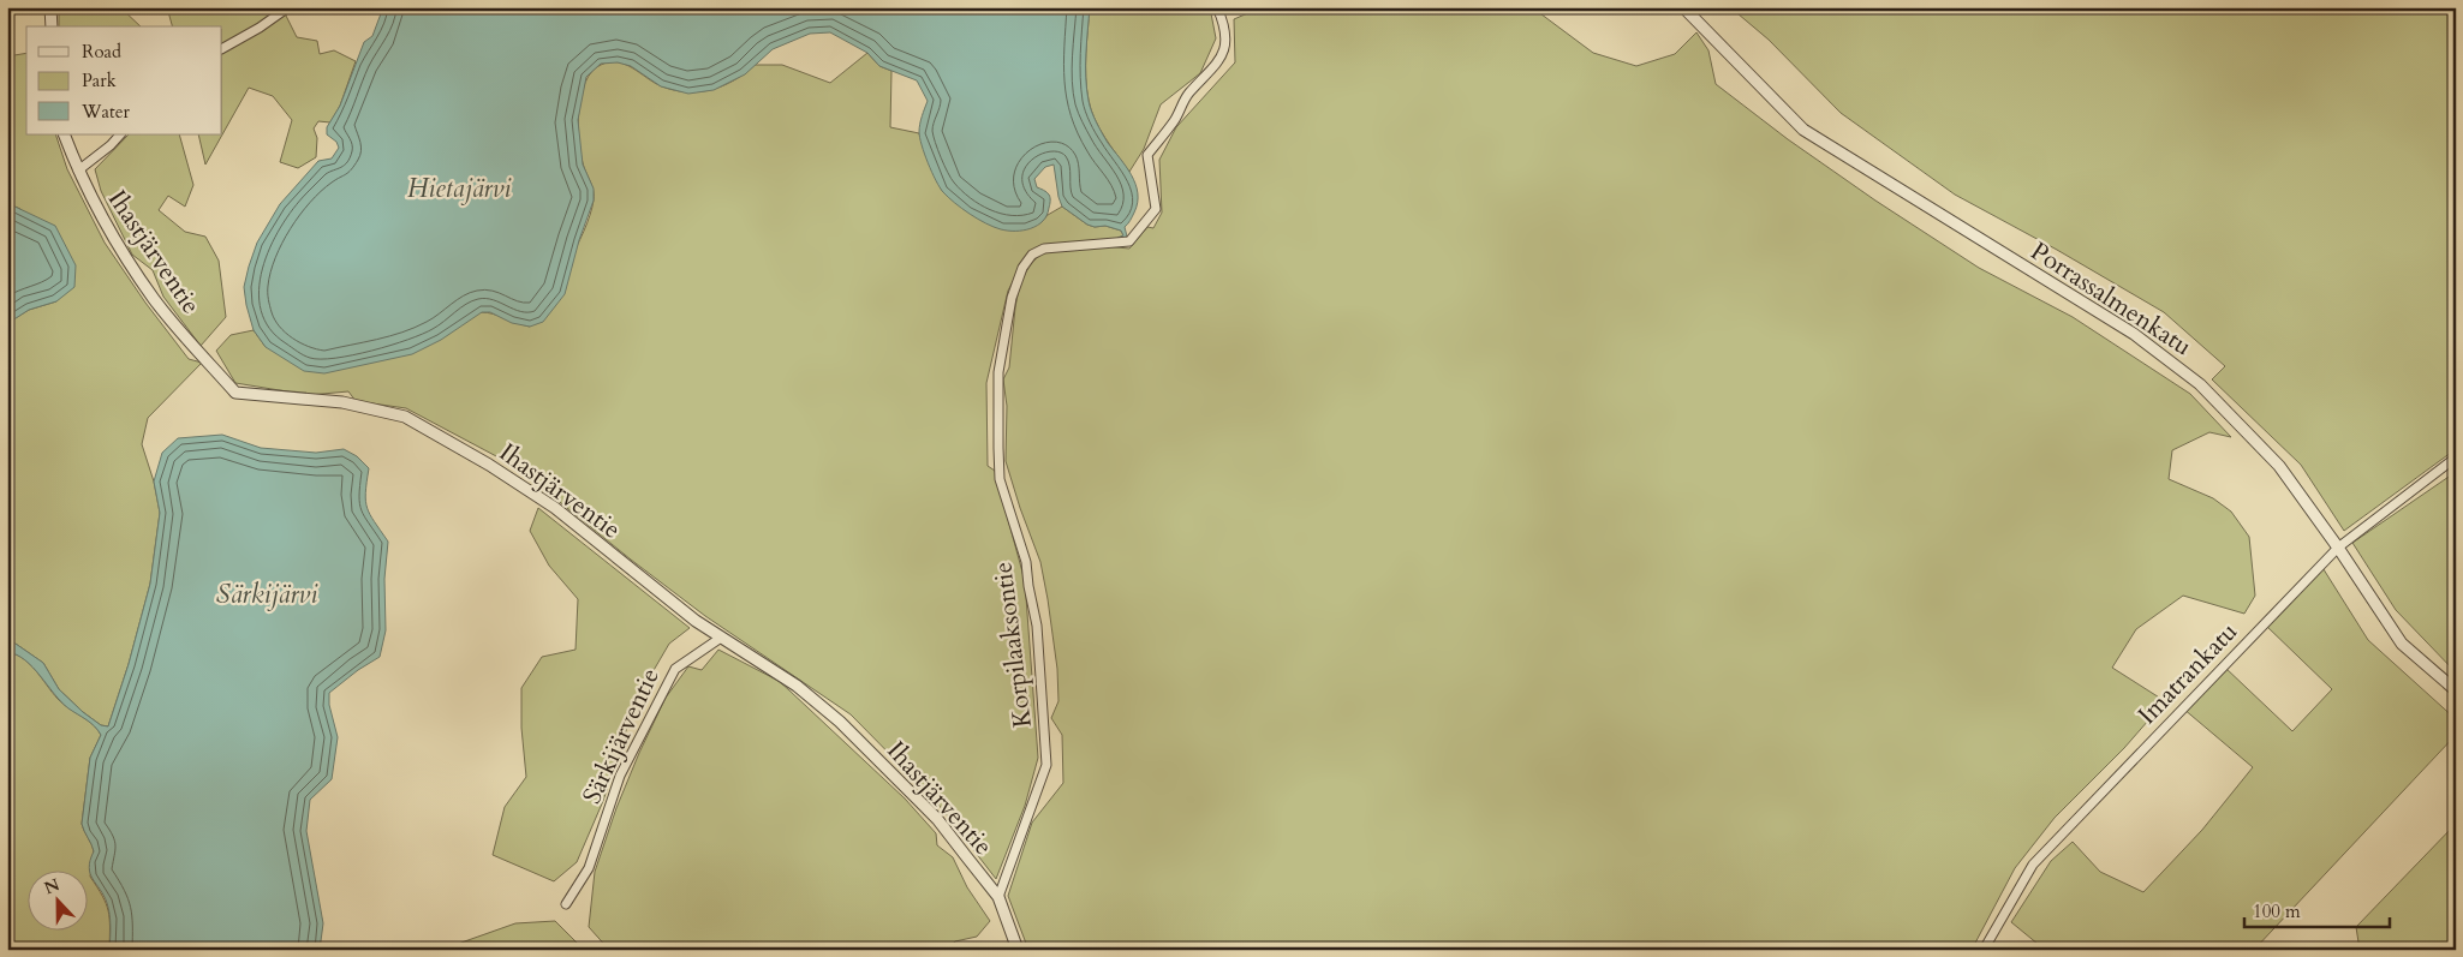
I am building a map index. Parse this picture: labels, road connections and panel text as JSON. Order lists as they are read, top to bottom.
{
  "streets": {
    "street": [
      "Ihastjärventie",
      "Porrassalmenkatu",
      "Korpilaaksontie",
      "Imatrankatu",
      "Särkijärventie"
    ]
  },
  "crossings": [
    ["Ihastjärventie", "Korpilaaksontie"],
    ["Ihastjärventie", "Särkijärventie"],
    ["Porrassalmenkatu", "Imatrankatu"]
  ],
  "water": ["Hietajärvi", "Särkijärvi"],
  "legend": ["Road", "Park", "Water"],
  "scale_bar": "100 m",
  "north": "top"
}
